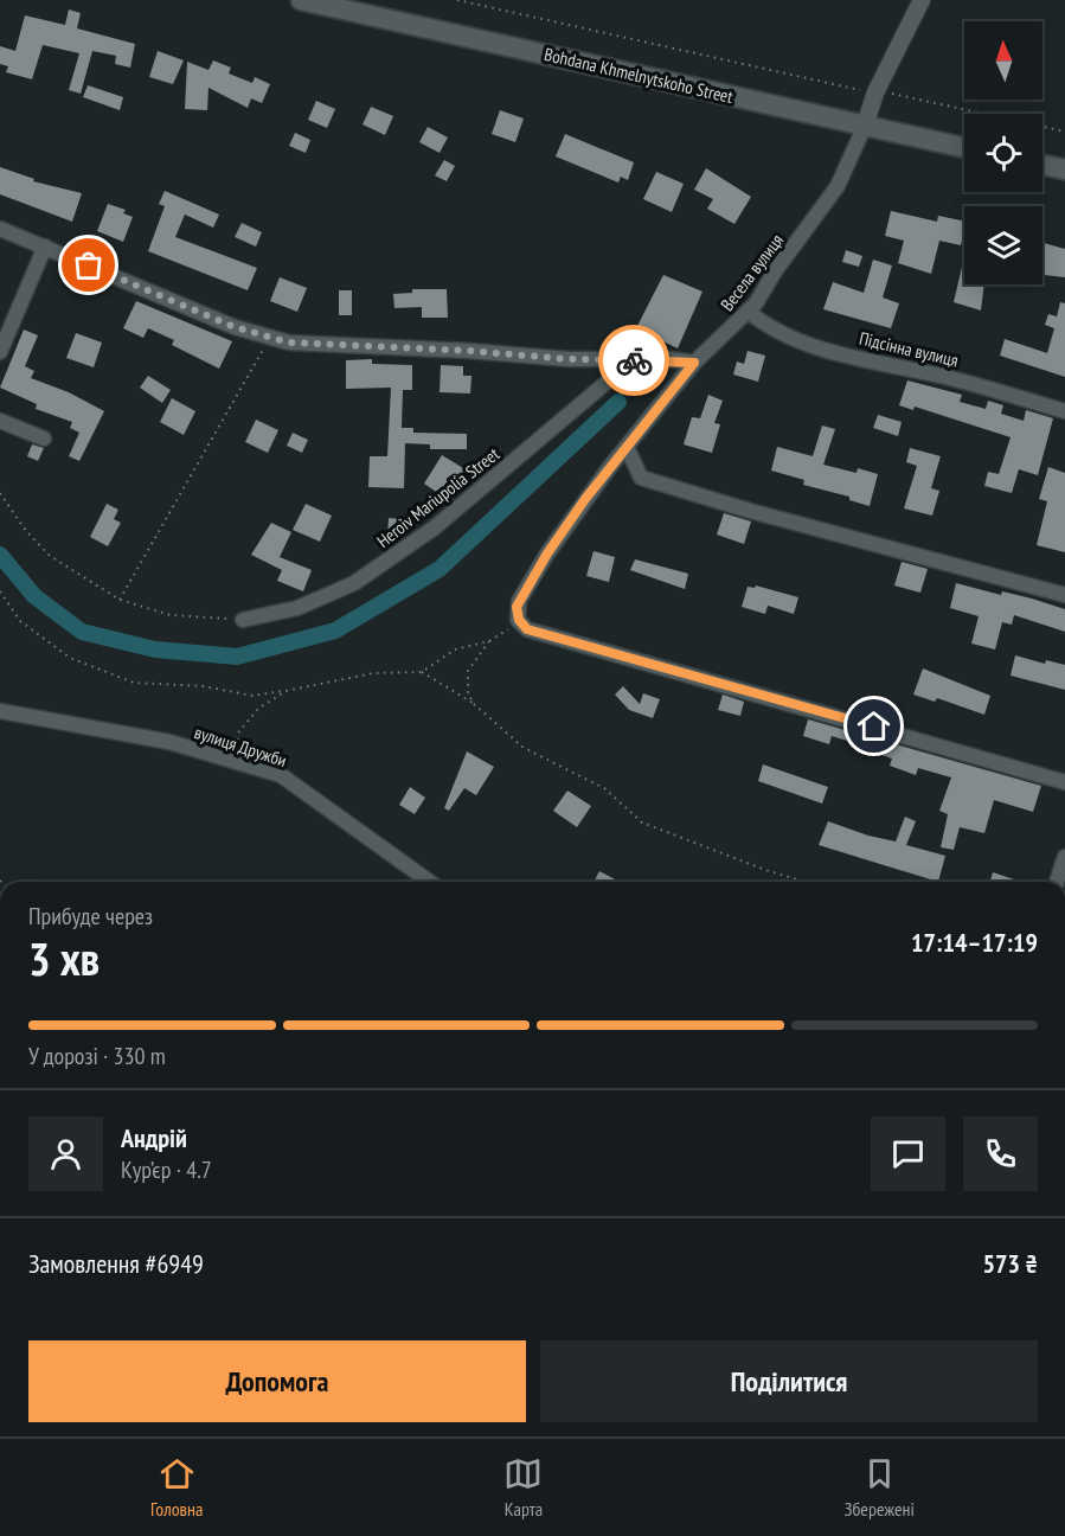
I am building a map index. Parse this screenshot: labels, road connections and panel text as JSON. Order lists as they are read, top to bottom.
{
  "streets": {
    "main road": ["Bohdana Khmelnytskoho Street"],
    "street": [
      "Весела вулиця",
      "Підсінна вулиця",
      "Heroiv Mariupolia Street",
      "вулиця Дружби"
    ]
  },
  "crossings": [
    ["Bohdana Khmelnytskoho Street", "Весела вулиця"],
    ["Весела вулиця", "Підсінна вулиця"]
  ],
  "north": "top",
  "page": {
    "heading": ["3 хв", "Прибуде через", "17:14–17:19"],
    "panel": [
      "Андрій",
      "Кур’єр · 4.7",
      "Замовлення #6949",
      "573 ₴"
    ],
    "bar": "У дорозі · 330 m",
    "buttons": ["Допомога", "Поділитися"],
    "tabs": ["Головна", "Карта", "Збережені"]
  }
}
